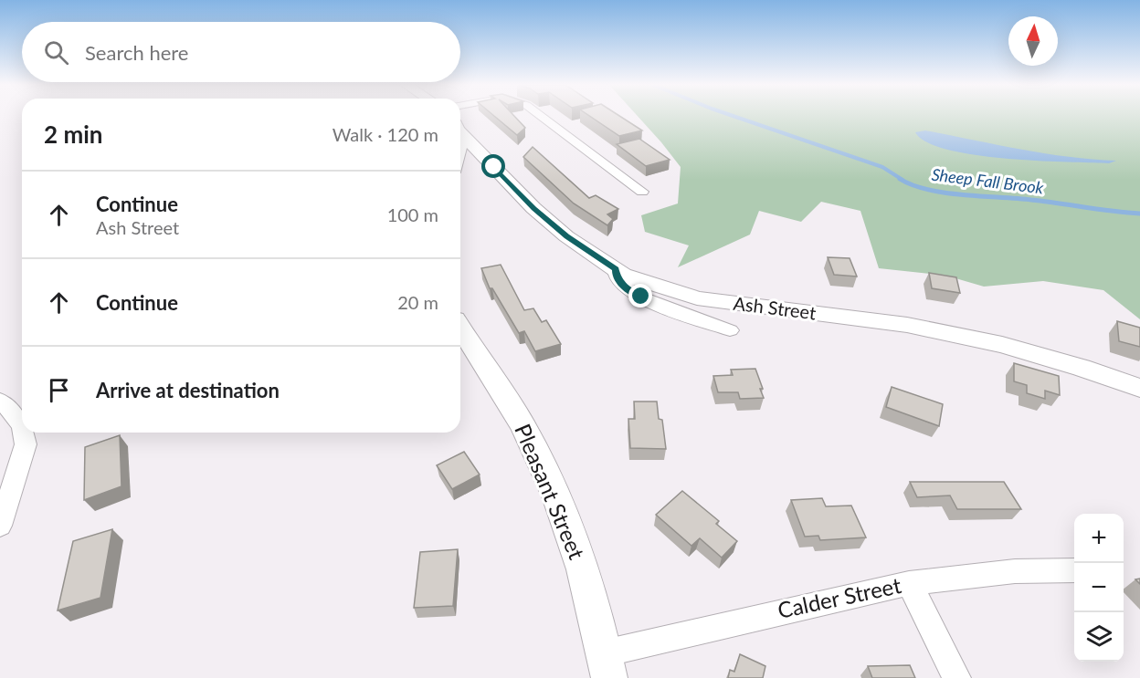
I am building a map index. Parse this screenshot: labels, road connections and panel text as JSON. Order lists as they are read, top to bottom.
{
  "streets": {
    "street": ["Ash Street", "Pleasant Street", "Calder Street"]
  },
  "crossings": [
    ["Pleasant Street", "Calder Street"]
  ],
  "water": ["Sheep Fall Brook"],
  "north": "top",
  "page": {
    "search": "Search here",
    "heading": ["2 min", "Walk · 120 m"],
    "list": [
      ["Continue", "Ash Street", "100 m"],
      ["Continue", "20 m"],
      "Arrive at destination"
    ],
    "map_buttons": ["+", "−"]
  }
}
